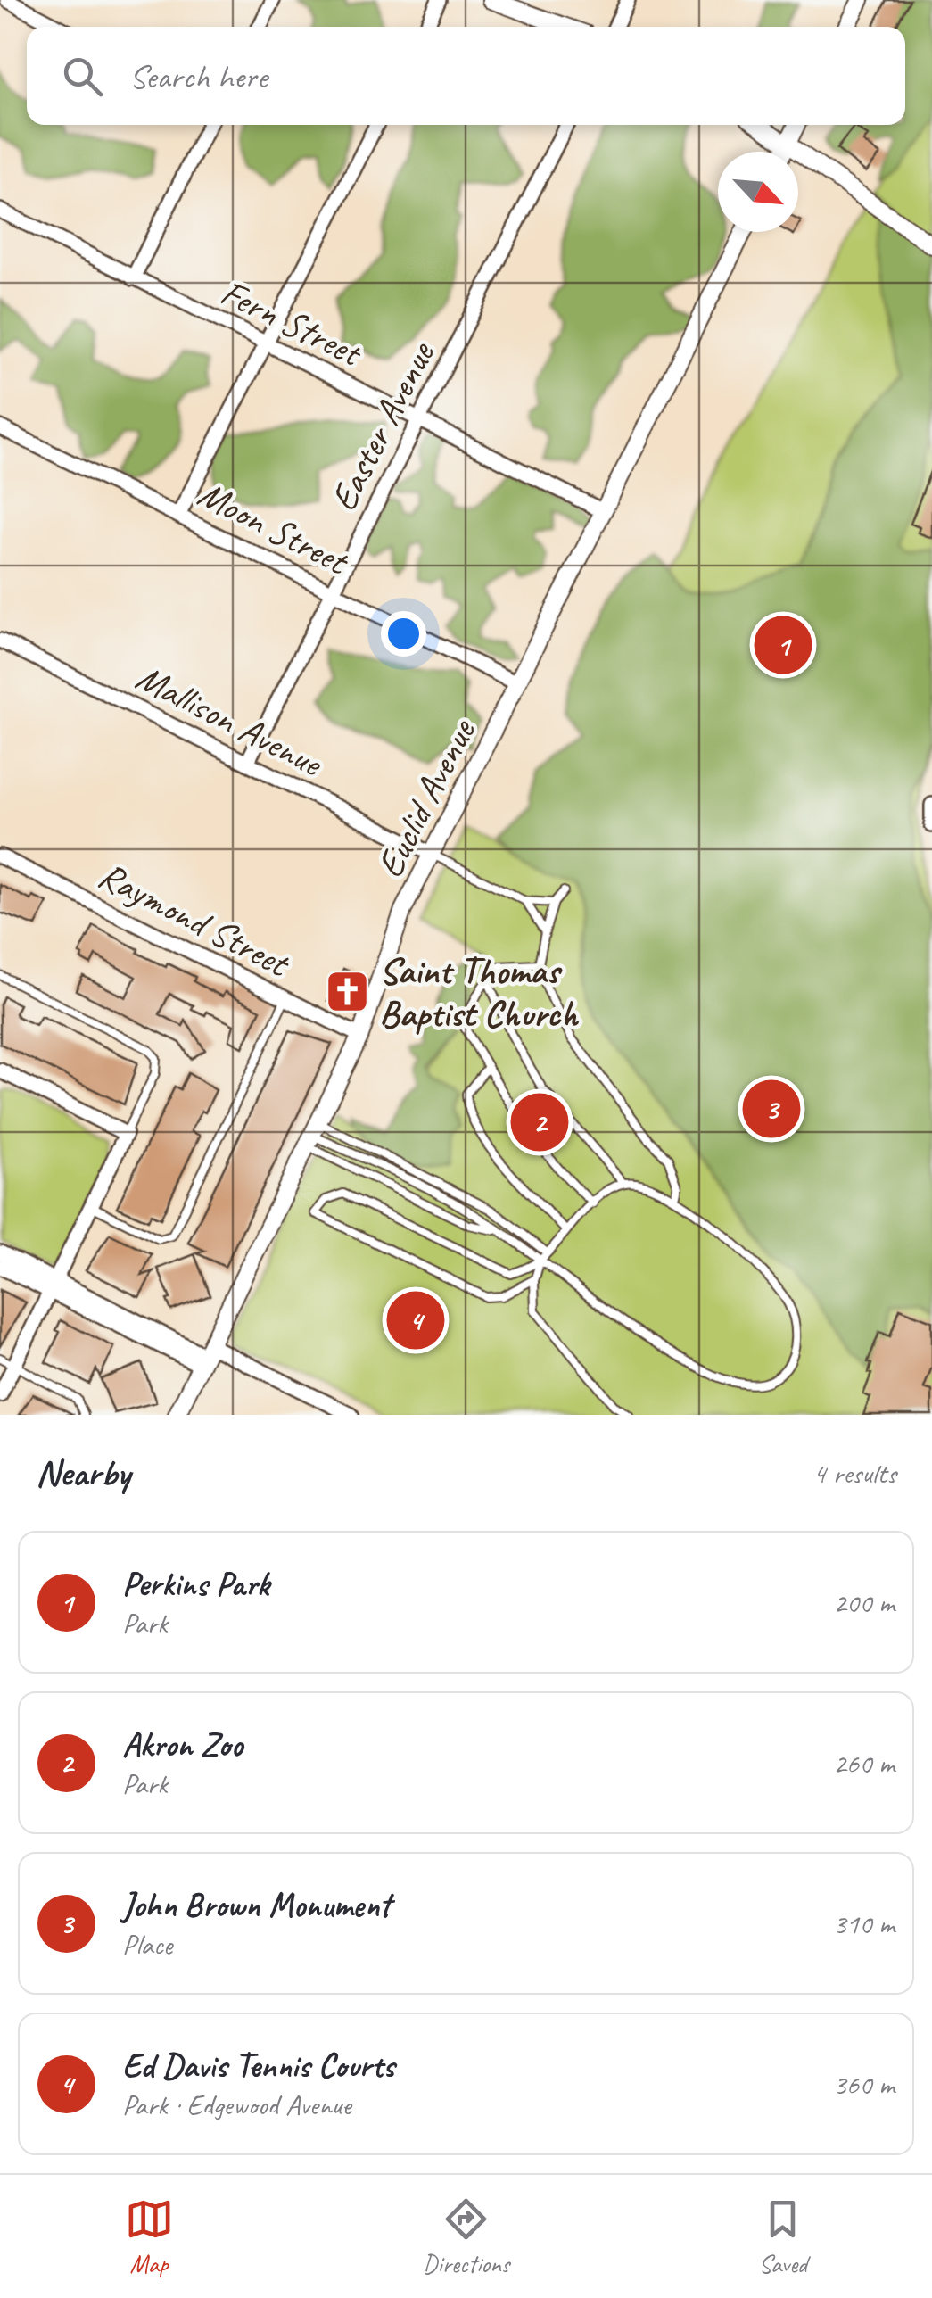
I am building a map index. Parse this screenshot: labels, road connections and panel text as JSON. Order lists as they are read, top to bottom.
{
  "streets": {
    "street": [
      "Fern Street",
      "Easter Avenue",
      "Moon Street",
      "Mallison Avenue",
      "Euclid Avenue",
      "Raymond Street"
    ]
  },
  "crossings": [
    ["Fern Street", "Easter Avenue"],
    ["Fern Street", "Euclid Avenue"],
    ["Easter Avenue", "Moon Street"],
    ["Easter Avenue", "Mallison Avenue"],
    ["Moon Street", "Euclid Avenue"],
    ["Mallison Avenue", "Euclid Avenue"],
    ["Euclid Avenue", "Raymond Street"]
  ],
  "places": {
    "church": ["Saint Thomas Baptist Church"]
  },
  "north": "bottom right",
  "page": {
    "search": "Search here",
    "pins": [
      "1",
      "3",
      "2",
      "4"
    ],
    "heading": ["Nearby", "4 results"],
    "list": [
      {
        "mark": "1",
        "name": "Perkins Park",
        "note": "Park",
        "value": "200 m"
      },
      {
        "mark": "2",
        "name": "Akron Zoo",
        "note": "Park",
        "value": "260 m"
      },
      {
        "mark": "3",
        "name": "John Brown Monument",
        "note": "Place",
        "value": "310 m"
      },
      {
        "mark": "4",
        "name": "Ed Davis Tennis Courts",
        "note": "Park · Edgewood Avenue",
        "value": "360 m"
      }
    ],
    "nav": ["Map", "Directions", "Saved"]
  }
}
